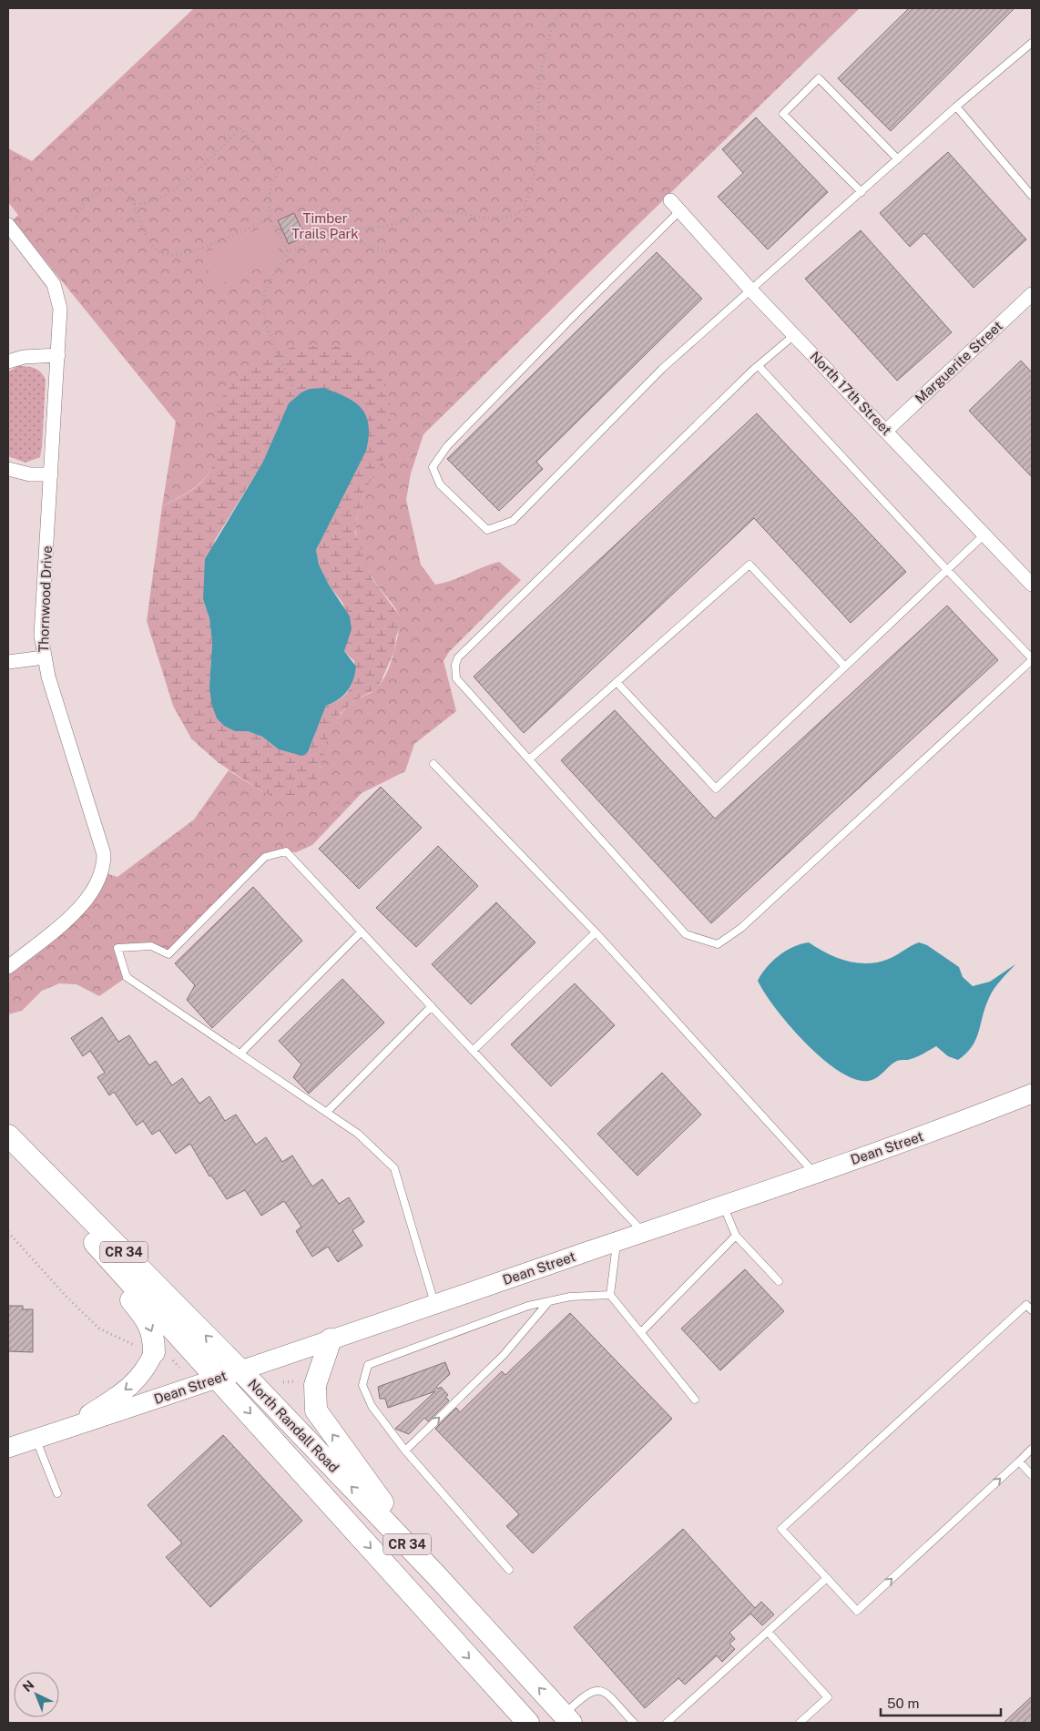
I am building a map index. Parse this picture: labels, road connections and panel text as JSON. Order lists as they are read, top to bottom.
{
  "streets": {
    "main road": ["CR 34", "North Randall Road"],
    "street": [
      "Marguerite Street",
      "North 17th Street",
      "Thornwood Drive",
      "Dean Street"
    ]
  },
  "crossings": [
    ["Marguerite Street", "North 17th Street"],
    ["Dean Street", "North Randall Road"]
  ],
  "parks": ["Timber Trails Park"],
  "scale_bar": "50 m",
  "north": "top left"
}
